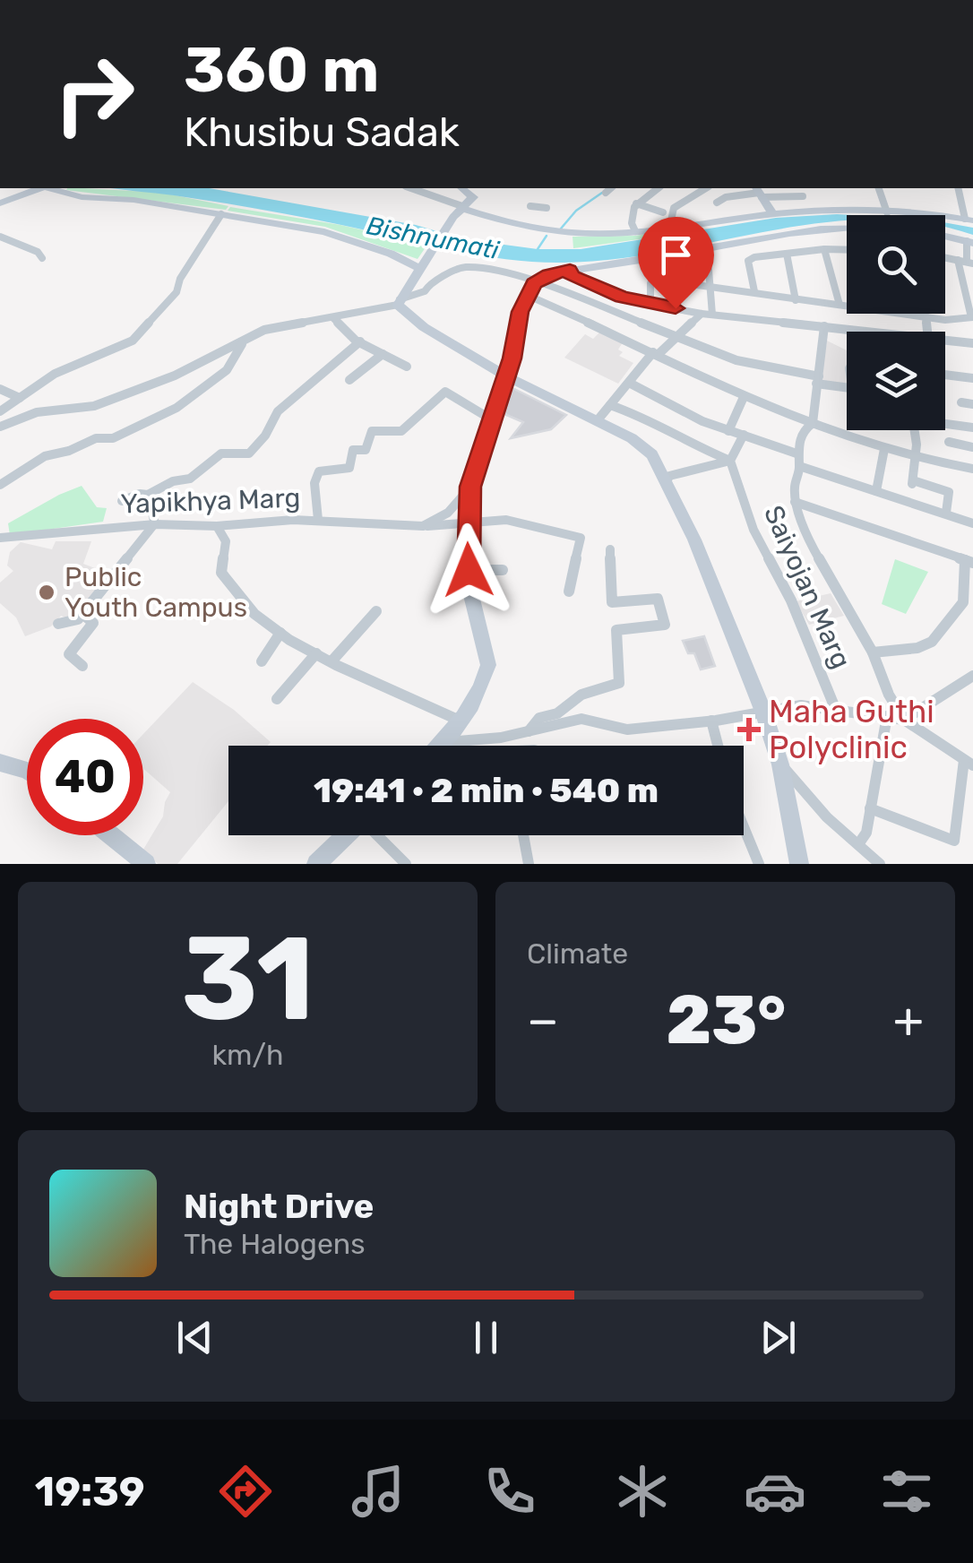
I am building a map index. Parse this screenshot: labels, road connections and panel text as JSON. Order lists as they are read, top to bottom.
{
  "streets": {
    "street": ["Yapikhya Marg", "Saiyojan Marg"]
  },
  "water": ["Bishnumati"],
  "places": {
    "other": ["Public Youth Campus"],
    "health": ["Maha Guthi Polyclinic"]
  },
  "page": {
    "turn": ["360 m", "Khusibu Sadak"],
    "limit": "40",
    "trip": "19:41 · 2 min · 540 m",
    "tile": [
      ["31", "km/h"],
      "Climate"
    ],
    "heat": ["−", "23°", "+"],
    "song": ["Night Drive", "The Halogens"],
    "tabs": "19:39"
  }
}
